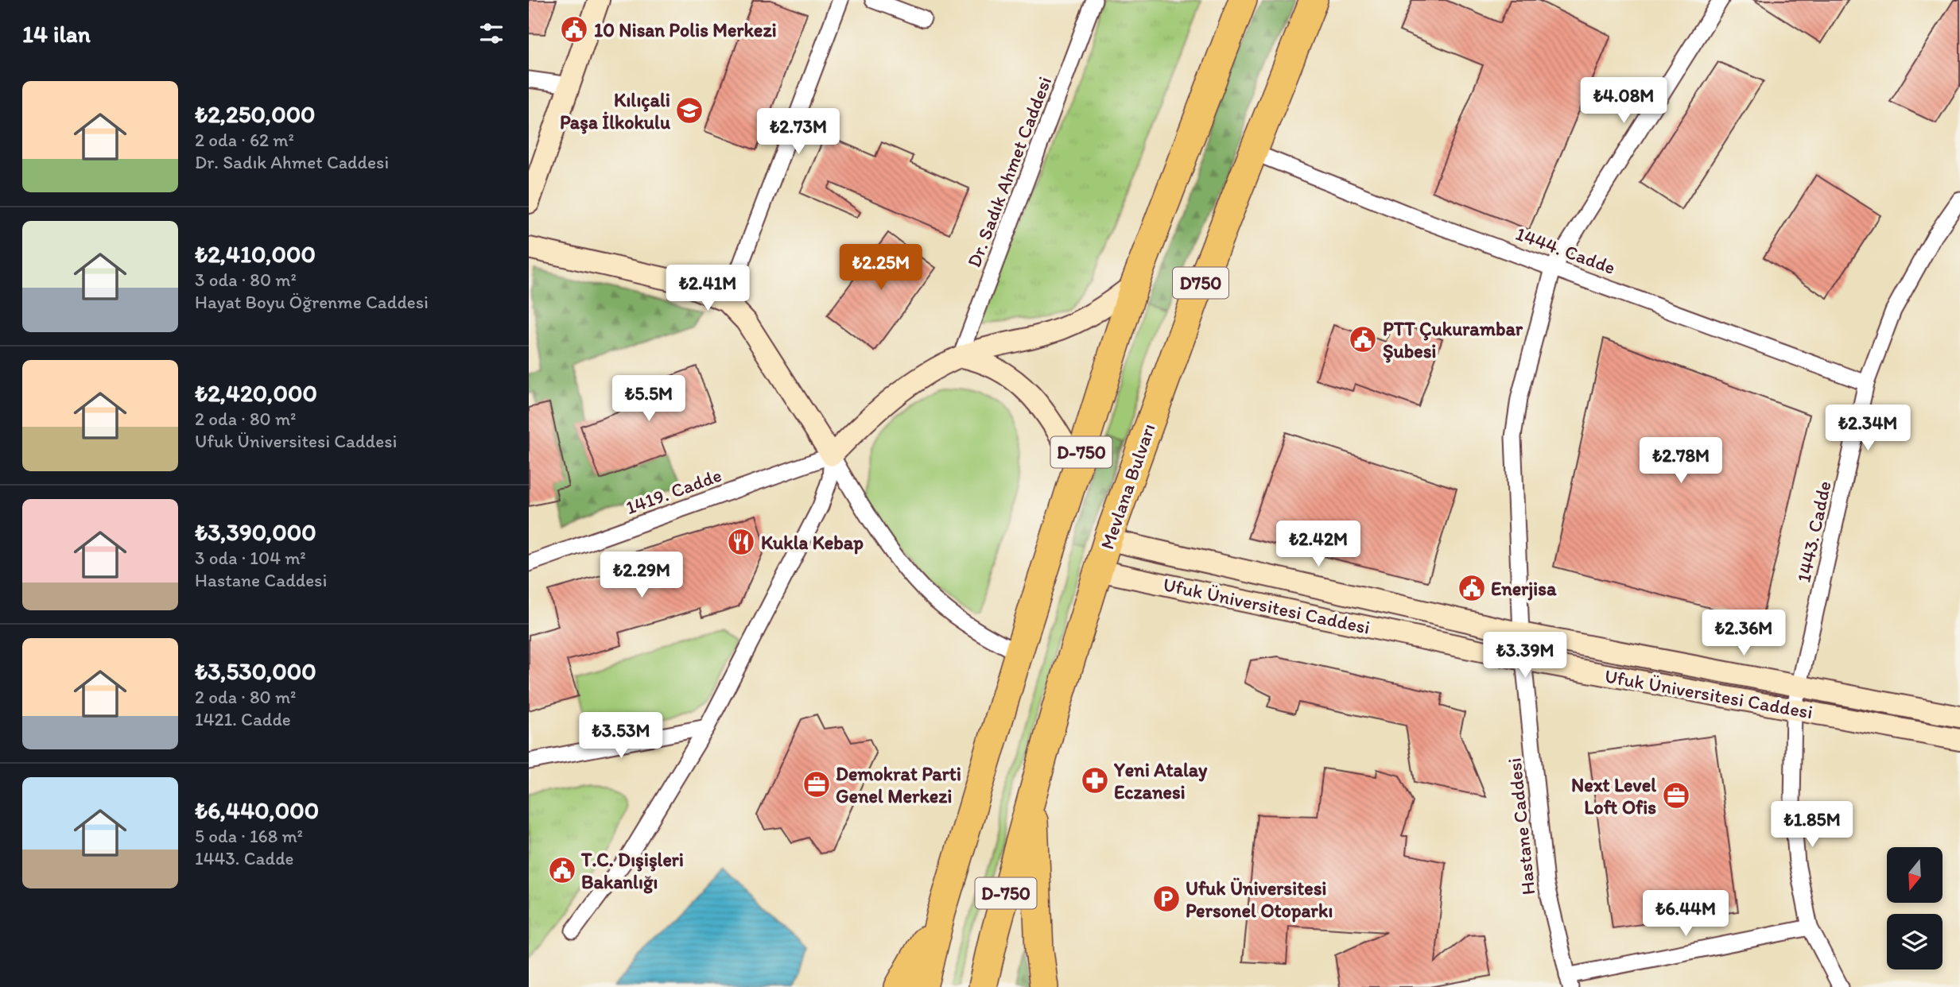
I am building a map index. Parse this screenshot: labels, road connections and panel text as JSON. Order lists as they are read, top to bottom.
{
  "streets": {
    "highway": ["D750", "D-750", "Mevlana Bulvarı"],
    "main road": ["Ufuk Üniversitesi Caddesi"],
    "street": [
      "Dr. Sadık Ahmet Caddesi",
      "1444. Cadde",
      "1419. Cadde",
      "1443. Cadde",
      "Hastane Caddesi"
    ]
  },
  "crossings": [
    ["1444. Cadde", "Mevlana Bulvarı"],
    ["1444. Cadde", "1443. Cadde"],
    ["Mevlana Bulvarı", "Ufuk Üniversitesi Caddesi"],
    ["1443. Cadde", "Ufuk Üniversitesi Caddesi"],
    ["Ufuk Üniversitesi Caddesi", "Hastane Caddesi"]
  ],
  "places": {
    "public building": [
      "10 Nisan Polis Merkezi",
      "PTT Çukurambar Şubesi",
      "Enerjisa",
      "T.C. Dışişleri Bakanlığı"
    ],
    "school or university": ["Kılıçali Paşa İlkokulu"],
    "restaurant": ["Kukla Kebap"],
    "pharmacy": ["Yeni Atalay Eczanesi"],
    "office": ["Demokrat Parti Genel Merkezi", "Next Level Loft Ofis"],
    "parking": ["Ufuk Üniversitesi Personel Otoparkı"]
  },
  "north": "bottom",
  "page": {
    "heading": "14 ilan",
    "list": [
      {
        "name": "₺2,250,000",
        "note": "2 oda · 62 m² · Dr. Sadık Ahmet Caddesi"
      },
      {
        "name": "₺2,410,000",
        "note": "3 oda · 80 m² · Hayat Boyu Öğrenme Caddesi"
      },
      {
        "name": "₺2,420,000",
        "note": "2 oda · 80 m² · Ufuk Üniversitesi Caddesi"
      },
      {
        "name": "₺3,390,000",
        "note": "3 oda · 104 m² · Hastane Caddesi"
      },
      {
        "name": "₺3,530,000",
        "note": "2 oda · 80 m² · 1421. Cadde"
      },
      {
        "name": "₺6,440,000",
        "note": "5 oda · 168 m² · 1443. Cadde"
      }
    ],
    "price": [
      "₺4.08M",
      "₺2.73M",
      "₺2.25M",
      "₺2.41M",
      "₺5.5M",
      "₺2.34M",
      "₺2.78M",
      "₺2.42M",
      "₺2.29M",
      "₺2.36M",
      "₺3.39M",
      "₺3.53M",
      "₺1.85M",
      "₺6.44M"
    ]
  }
}
